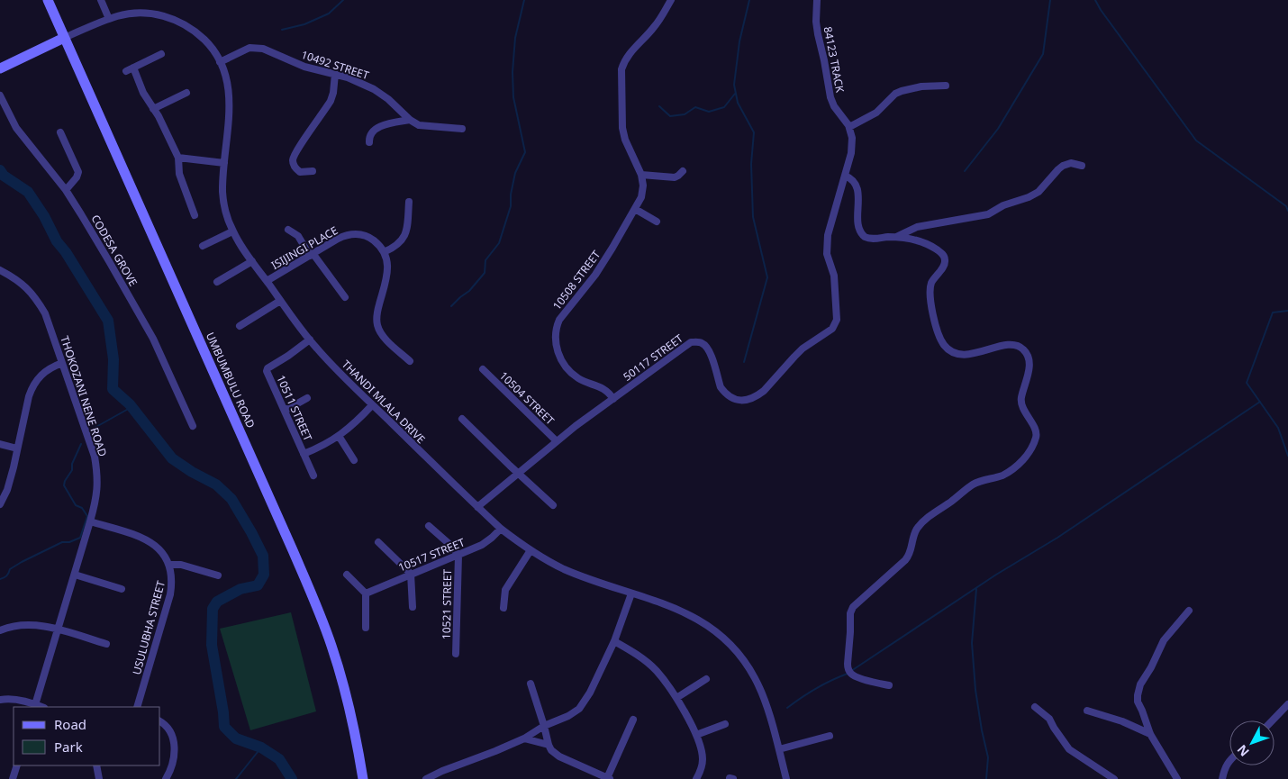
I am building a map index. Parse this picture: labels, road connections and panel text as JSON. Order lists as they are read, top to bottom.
{
  "streets": {
    "main road": ["UMBUMBULU ROAD"],
    "street": [
      "84123 TRACK",
      "10492 STREET",
      "ISIJINGI PLACE",
      "CODESA GROVE",
      "10508 STREET",
      "50117 STREET",
      "THOKOZANI NENE ROAD",
      "10504 STREET",
      "THANDI MLALA DRIVE",
      "10511 STREET",
      "10517 STREET",
      "10521 STREET",
      "USULUBHA STREET"
    ]
  },
  "crossings": [
    ["10492 STREET", "THANDI MLALA DRIVE"],
    ["ISIJINGI PLACE", "THANDI MLALA DRIVE"],
    ["10508 STREET", "50117 STREET"],
    ["UMBUMBULU ROAD", "THANDI MLALA DRIVE"],
    ["THANDI MLALA DRIVE", "10511 STREET"],
    ["THANDI MLALA DRIVE", "10517 STREET"],
    ["10517 STREET", "10521 STREET"]
  ],
  "legend": ["Road", "Park"],
  "north": "bottom left"
}
